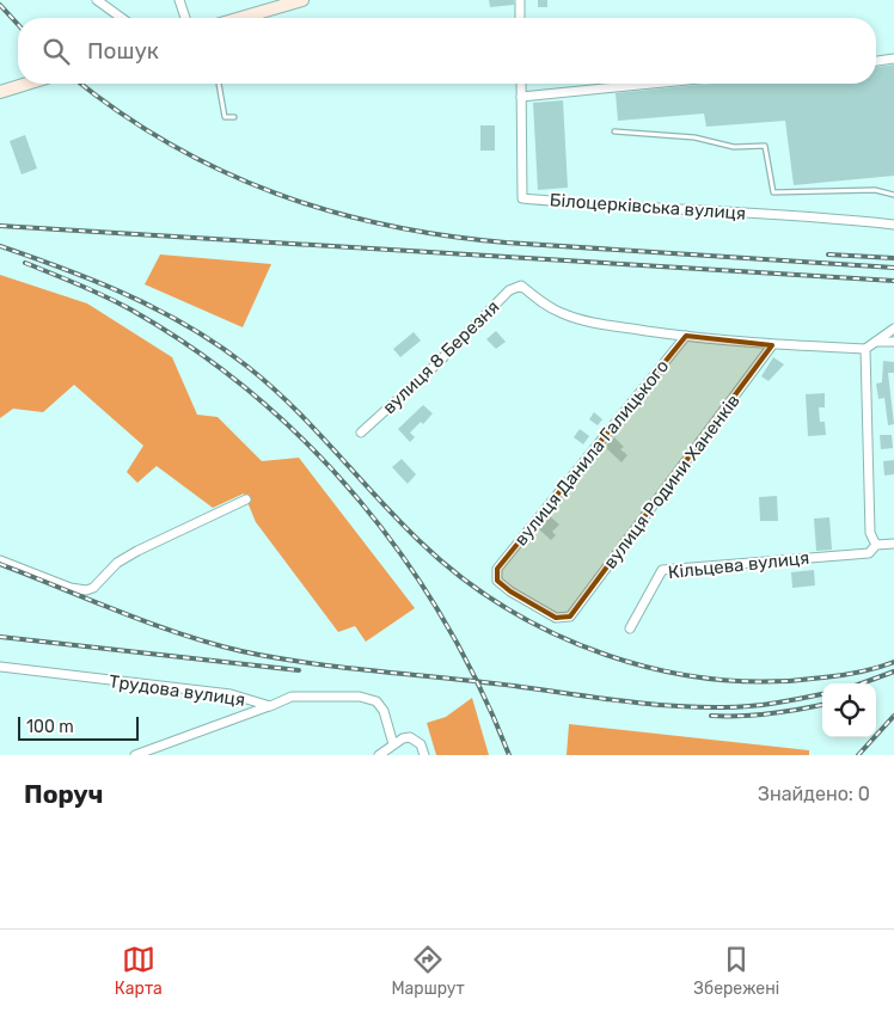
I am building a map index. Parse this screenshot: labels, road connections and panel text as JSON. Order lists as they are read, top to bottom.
{
  "streets": {
    "street": [
      "Білоцерківська вулиця",
      "вулиця 8 Березня",
      "вулиця Данила Галицького",
      "вулиця Родини Ханенків",
      "Кільцева вулиця",
      "Трудова вулиця"
    ]
  },
  "crossings": [
    ["вулиця 8 Березня", "вулиця Данила Галицького"],
    ["вулиця Данила Галицького", "вулиця Родини Ханенків"]
  ],
  "scale_bar": "100 m",
  "page": {
    "search": "Пошук",
    "scale": "100 m",
    "heading": ["Поруч", "Знайдено: 0"],
    "nav": ["Карта", "Маршрут", "Збережені"]
  }
}
